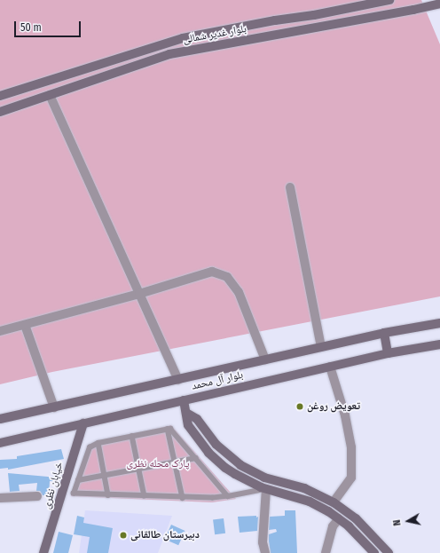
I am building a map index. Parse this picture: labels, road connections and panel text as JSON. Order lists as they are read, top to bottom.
{
  "streets": {
    "main road": ["بلوار غدیر شمالی", "بلوار آل محمد", "خیابان نظری"]
  },
  "crossings": [
    ["بلوار آل محمد", "خیابان نظری"]
  ],
  "parks": ["پارک محله نظری"],
  "places": ["تعویض روغن", "دبیرستان طالقانی"],
  "scale_bar": "50 m",
  "north": "left"
}
